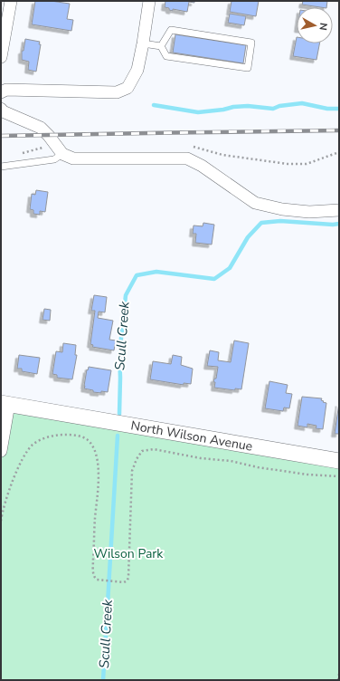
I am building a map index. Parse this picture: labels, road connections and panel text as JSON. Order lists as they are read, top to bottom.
{
  "streets": {
    "street": ["North Wilson Avenue"]
  },
  "water": ["Scull Creek"],
  "parks": ["Wilson Park"],
  "north": "right"
}
